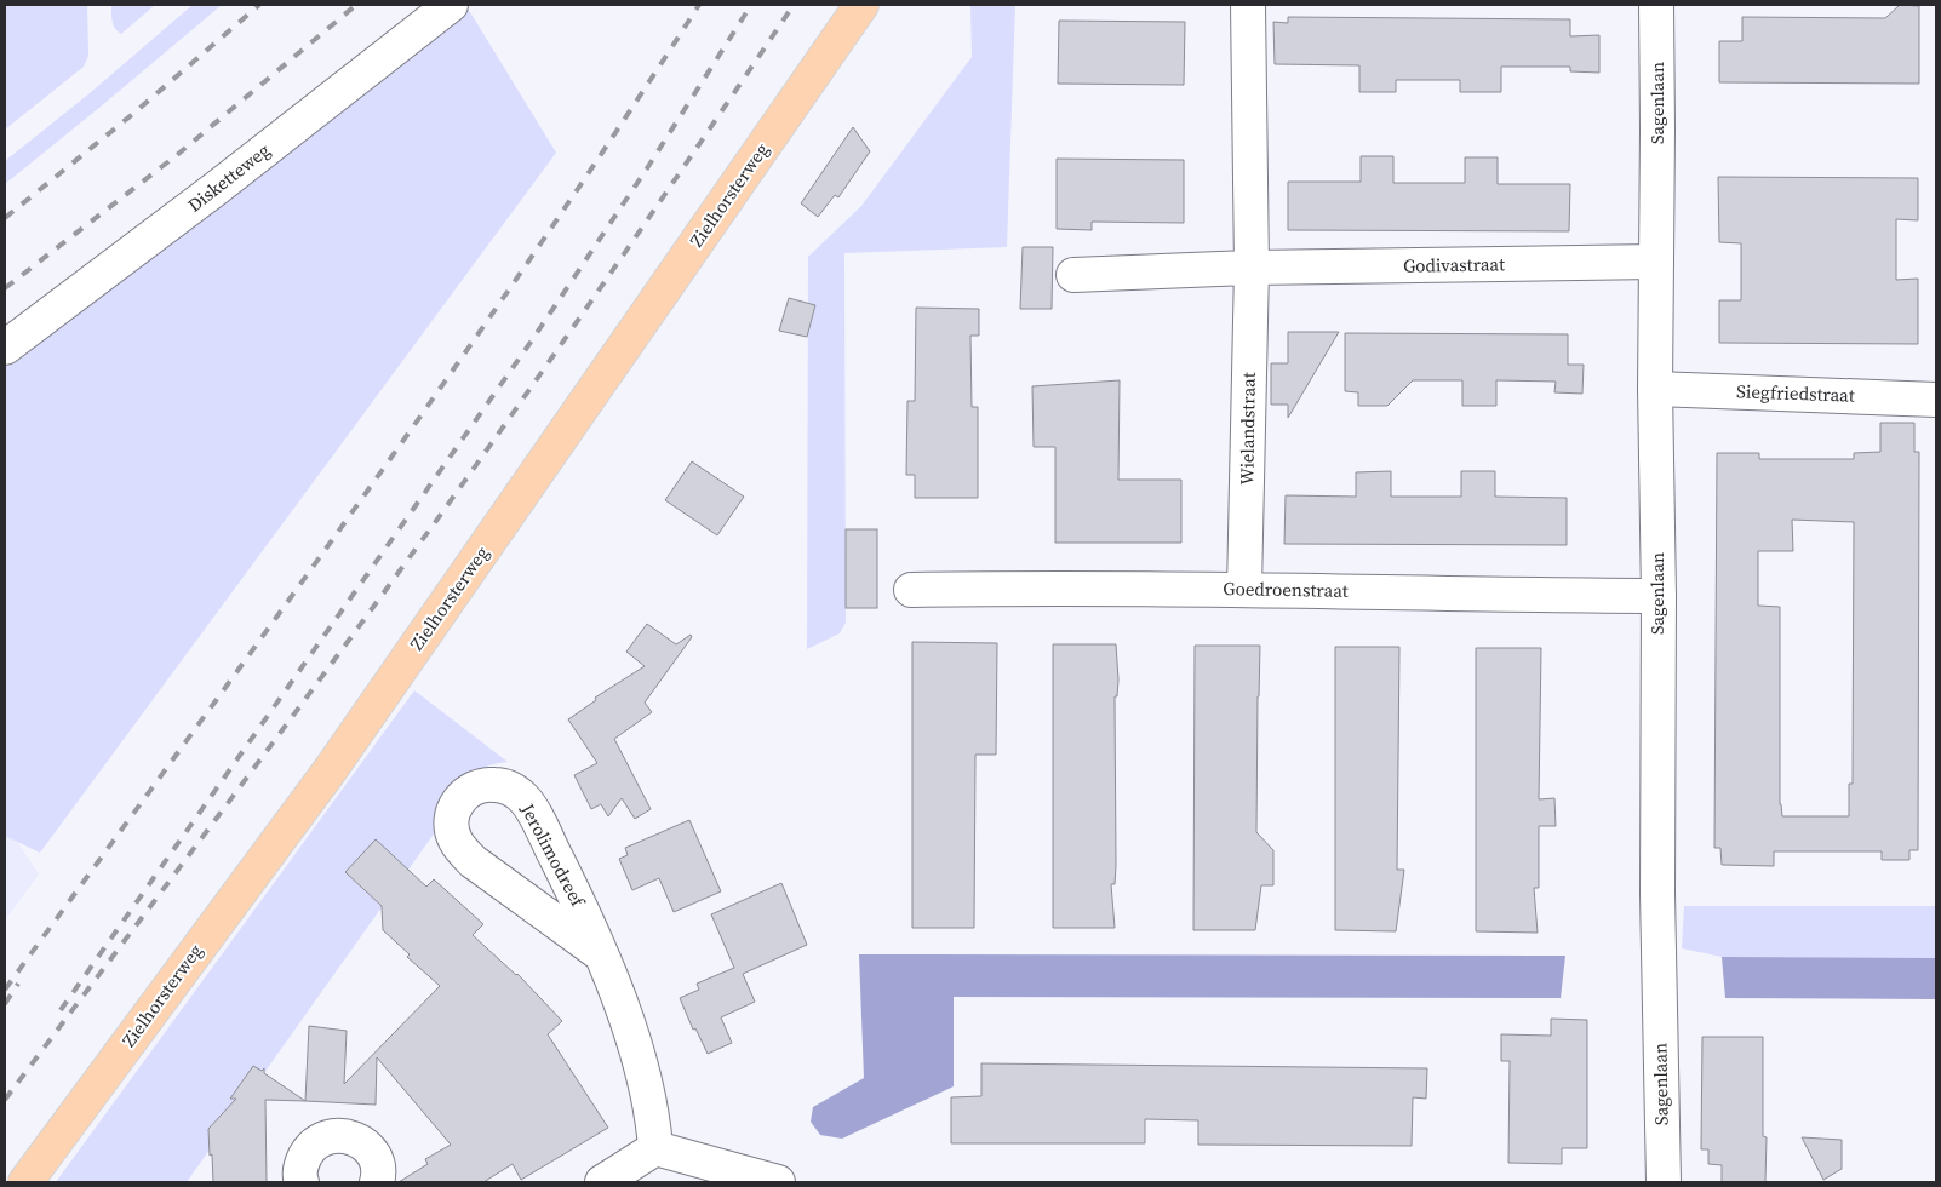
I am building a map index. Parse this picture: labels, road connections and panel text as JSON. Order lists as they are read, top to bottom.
{
  "streets": {
    "main road": ["Zielhorsterweg"],
    "street": [
      "Sagenlaan",
      "Disketteweg",
      "Godivastraat",
      "Siegfriedstraat",
      "Wielandstraat",
      "Goedroenstraat",
      "Jerolimodreef"
    ]
  },
  "crossings": [
    ["Sagenlaan", "Godivastraat"],
    ["Sagenlaan", "Siegfriedstraat"],
    ["Sagenlaan", "Goedroenstraat"],
    ["Godivastraat", "Wielandstraat"],
    ["Wielandstraat", "Goedroenstraat"]
  ]
}
